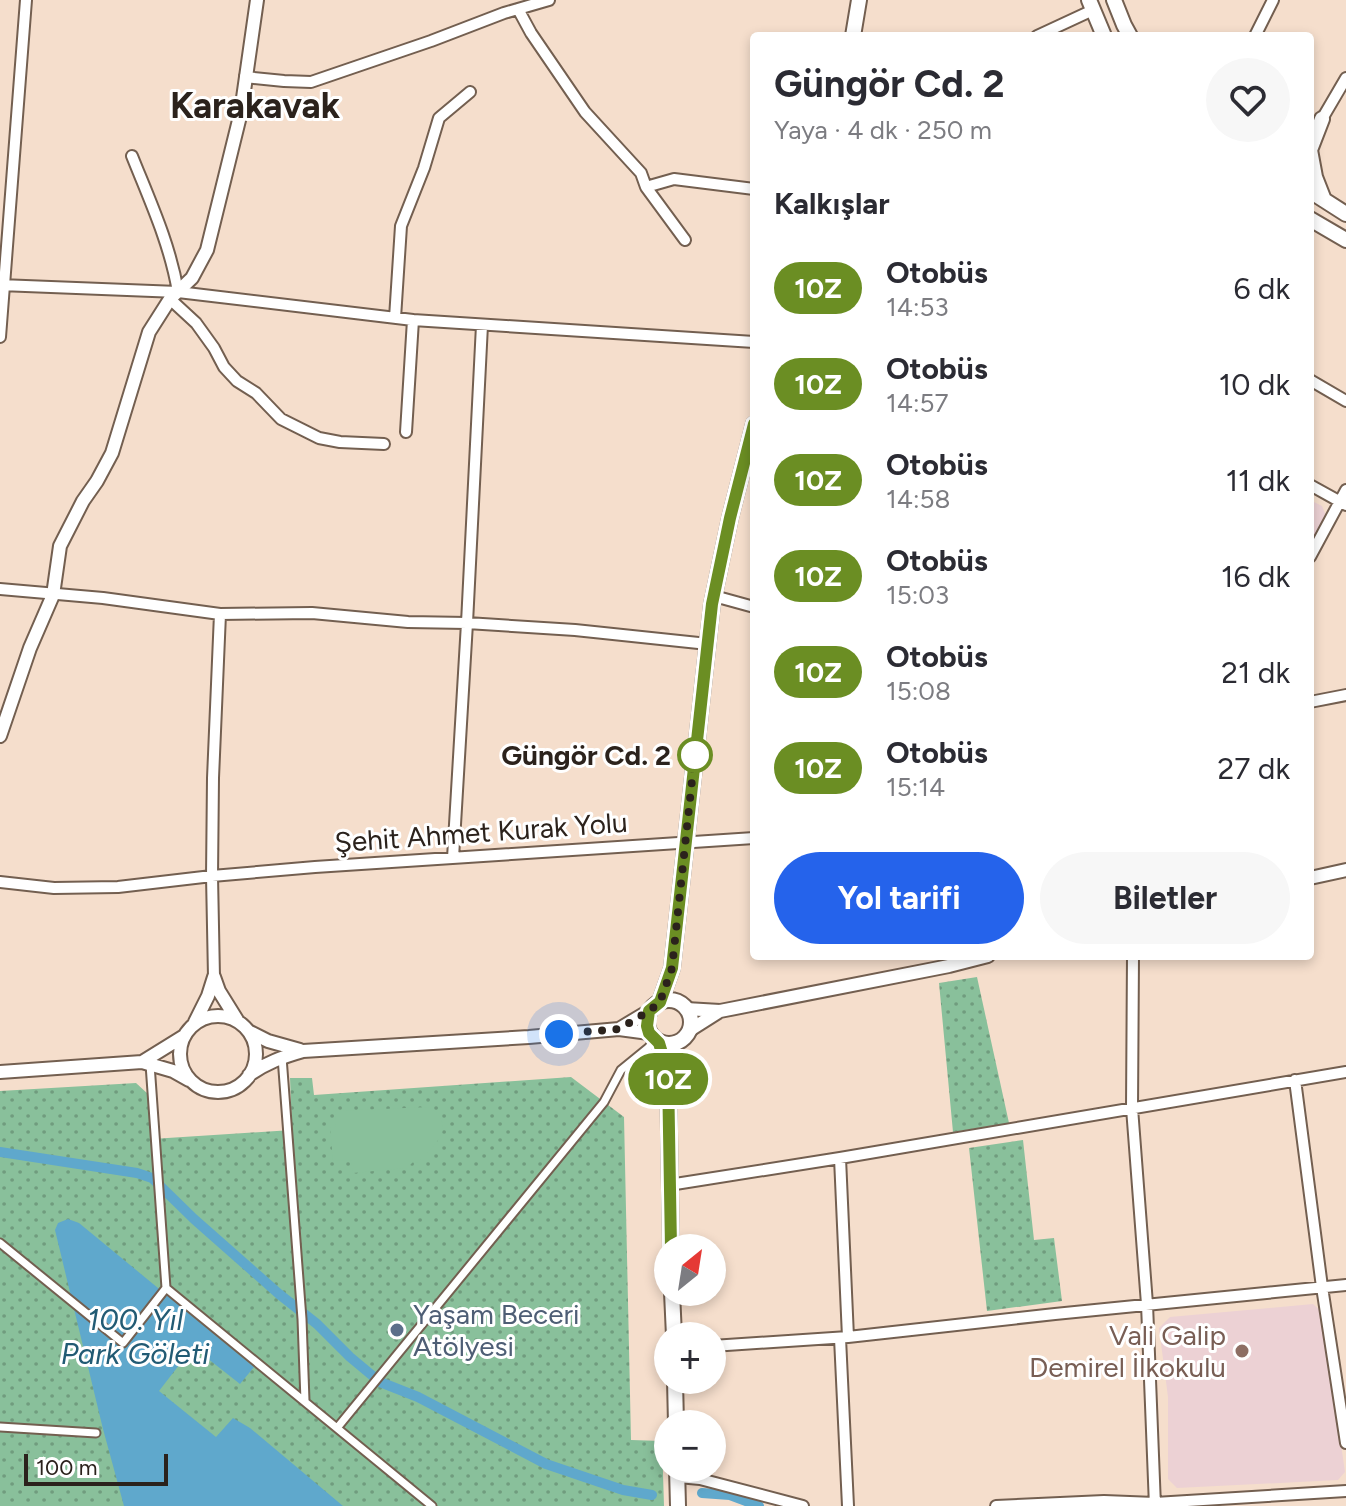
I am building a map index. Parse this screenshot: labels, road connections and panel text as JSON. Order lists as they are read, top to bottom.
{
  "streets": {
    "street": ["Şehit Ahmet Kurak Yolu"]
  },
  "districts": ["Karakavak"],
  "water": ["100. Yıl Park Göleti"],
  "places": ["Güngör Cd. 2", "Yaşam Beceri Atölyesi", "Vali Galip Demirel İlkokulu"],
  "lines": ["bus line 10Z"],
  "scale_bar": "100 m",
  "north": "top right",
  "page": {
    "on_map": "10Z",
    "heading": [
      ["Güngör Cd. 2", "Yaya · 4 dk · 250 m"],
      "Kalkışlar"
    ],
    "list": [
      {
        "mark": "10Z",
        "name": "Otobüs",
        "note": "14:53",
        "value": "6 dk"
      },
      {
        "mark": "10Z",
        "name": "Otobüs",
        "note": "14:57",
        "value": "10 dk"
      },
      {
        "mark": "10Z",
        "name": "Otobüs",
        "note": "14:58",
        "value": "11 dk"
      },
      {
        "mark": "10Z",
        "name": "Otobüs",
        "note": "15:03",
        "value": "16 dk"
      },
      {
        "mark": "10Z",
        "name": "Otobüs",
        "note": "15:08",
        "value": "21 dk"
      },
      {
        "mark": "10Z",
        "name": "Otobüs",
        "note": "15:14",
        "value": "27 dk"
      }
    ],
    "buttons": ["Yol tarifi", "Biletler"],
    "map_buttons": ["+", "−"],
    "scale": "100 m"
  }
}
